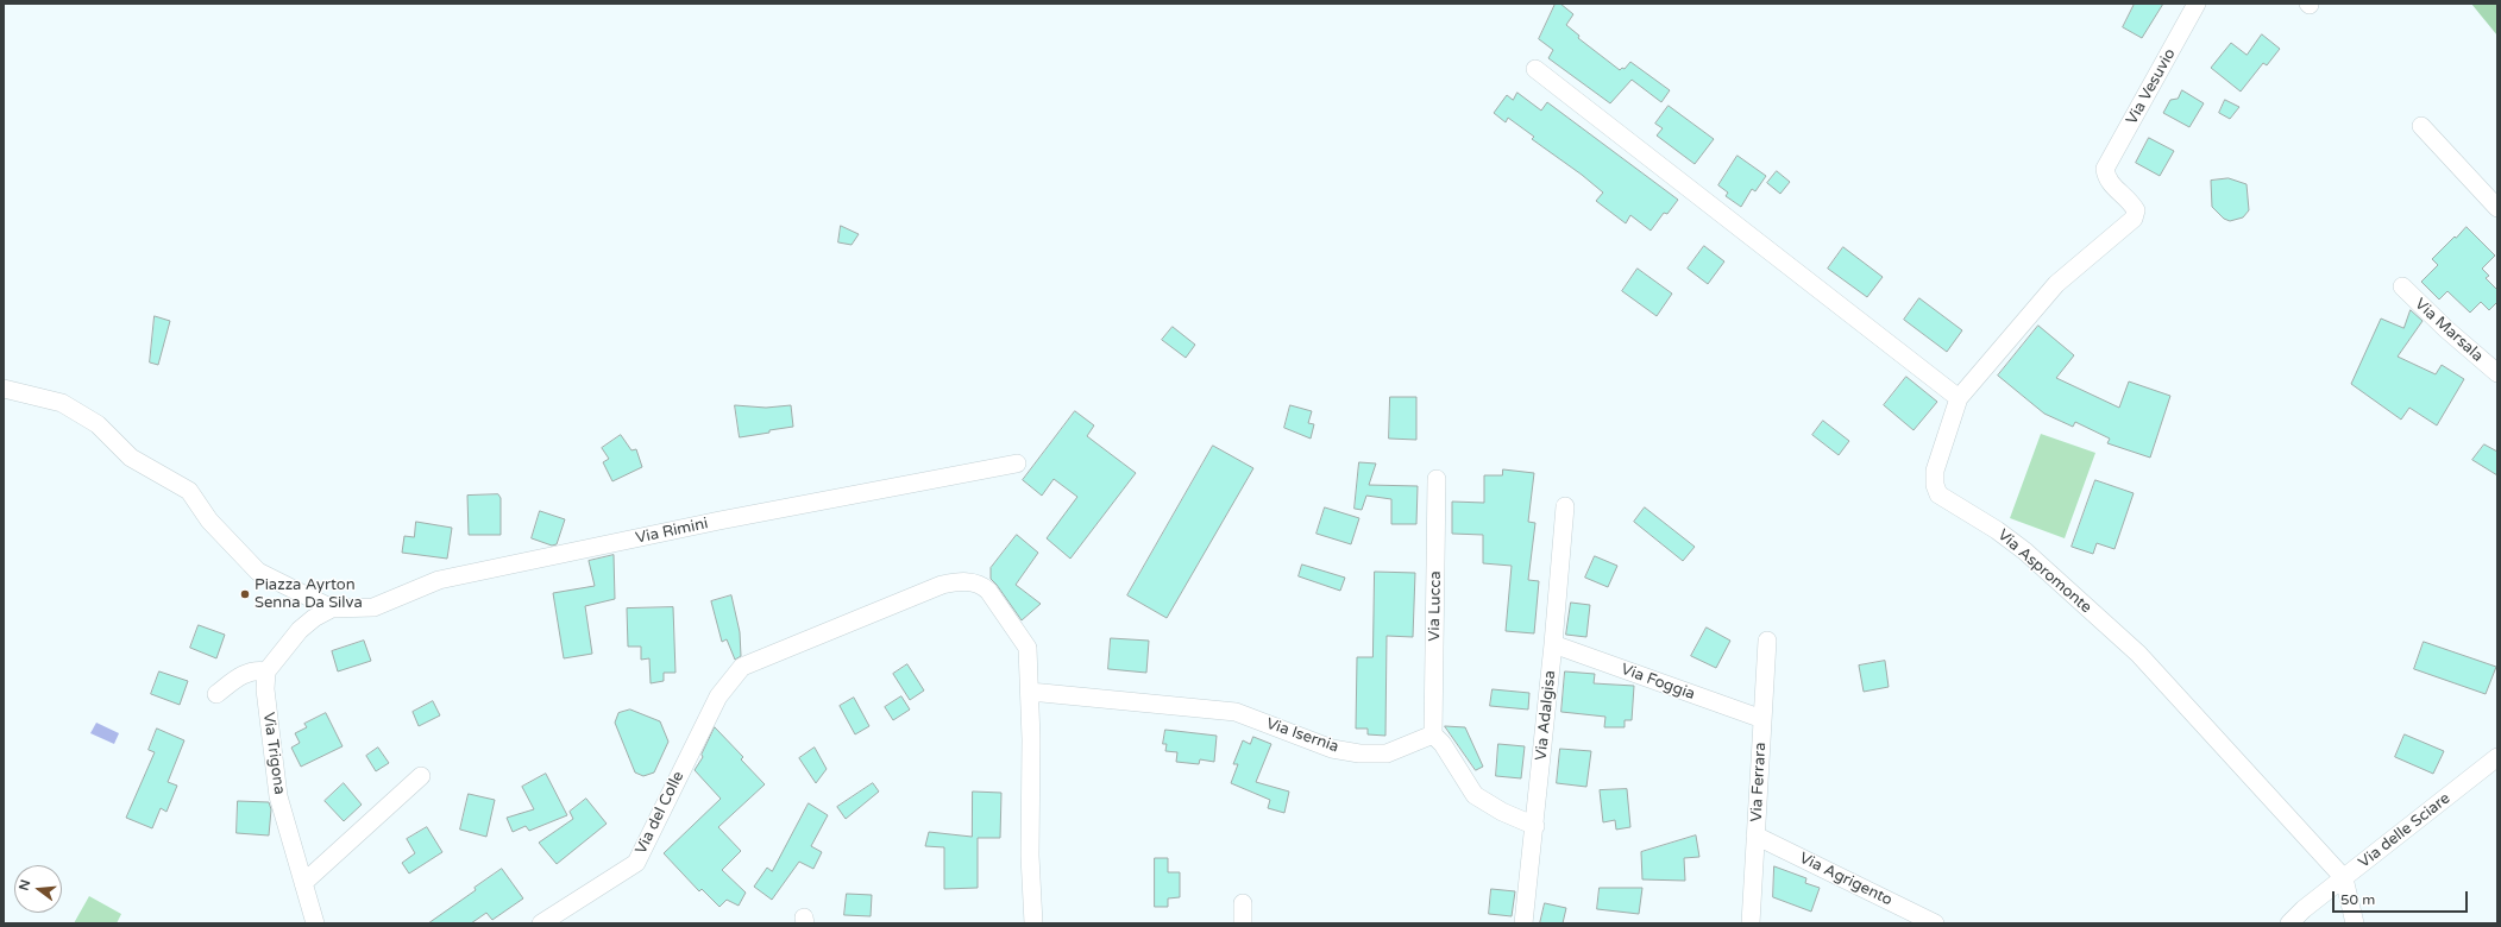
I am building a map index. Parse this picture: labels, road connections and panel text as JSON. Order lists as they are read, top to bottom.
{
  "streets": {
    "street": [
      "Via Vesuvio",
      "Via Marsala",
      "Via Rimini",
      "Via Aspromonte",
      "Via Lucca",
      "Via Foggia",
      "Via Adalgisa",
      "Via Isernia",
      "Via Trigona",
      "Via Ferrara",
      "Via del Colle",
      "Via delle Sciare",
      "Via Agrigento"
    ]
  },
  "crossings": [
    ["Via Vesuvio", "Via Aspromonte"],
    ["Via Aspromonte", "Via delle Sciare"],
    ["Via Lucca", "Via Isernia"],
    ["Via Foggia", "Via Adalgisa"],
    ["Via Foggia", "Via Ferrara"],
    ["Via Isernia", "Via del Colle"],
    ["Via Ferrara", "Via Agrigento"]
  ],
  "places": ["Piazza Ayrton Senna Da Silva"],
  "scale_bar": "50 m",
  "north": "left"
}
